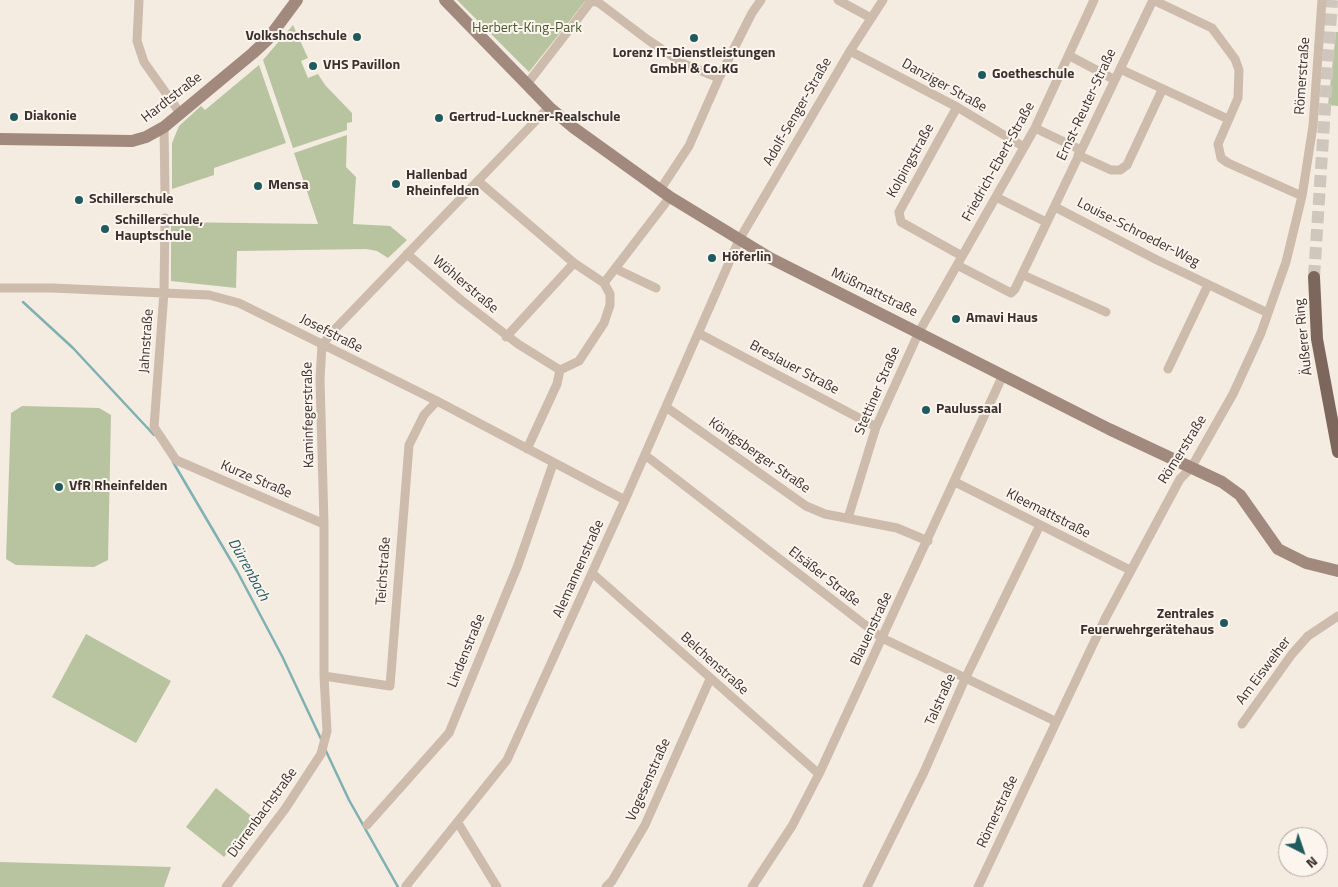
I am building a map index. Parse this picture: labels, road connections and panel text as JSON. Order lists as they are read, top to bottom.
{
  "streets": {
    "main road": ["Äußerer Ring"],
    "street": [
      "Römerstraße",
      "Danziger Straße",
      "Hardtstraße",
      "Ernst-Reuter-Straße",
      "Adolf-Senger-Straße",
      "Kolpingstraße",
      "Friedrich-Ebert-Straße",
      "Louise-Schroeder-Weg",
      "Wöhlerstraße",
      "Müßmattstraße",
      "Josefstraße",
      "Jahnstraße",
      "Breslauer Straße",
      "Stettiner Straße",
      "Kaminfegerstraße",
      "Königsberger Straße",
      "Kurze Straße",
      "Kleemattstraße",
      "Alemannenstraße",
      "Teichstraße",
      "Elsäßer Straße",
      "Blauenstraße",
      "Lindenstraße",
      "Belchenstraße",
      "Am Eisweiher",
      "Talstraße",
      "Vogesenstraße",
      "Dürrenbachstraße"
    ]
  },
  "crossings": [
    ["Römerstraße", "Louise-Schroeder-Weg"],
    ["Römerstraße", "Müßmattstraße"],
    ["Römerstraße", "Kleemattstraße"],
    ["Römerstraße", "Elsäßer Straße"],
    ["Danziger Straße", "Adolf-Senger-Straße"],
    ["Danziger Straße", "Kolpingstraße"],
    ["Danziger Straße", "Friedrich-Ebert-Straße"],
    ["Ernst-Reuter-Straße", "Friedrich-Ebert-Straße"],
    ["Ernst-Reuter-Straße", "Louise-Schroeder-Weg"],
    ["Adolf-Senger-Straße", "Müßmattstraße"],
    ["Adolf-Senger-Straße", "Alemannenstraße"],
    ["Kolpingstraße", "Friedrich-Ebert-Straße"],
    ["Friedrich-Ebert-Straße", "Müßmattstraße"],
    ["Friedrich-Ebert-Straße", "Stettiner Straße"],
    ["Wöhlerstraße", "Kaminfegerstraße"],
    ["Müßmattstraße", "Stettiner Straße"],
    ["Müßmattstraße", "Kaminfegerstraße"],
    ["Müßmattstraße", "Alemannenstraße"],
    ["Müßmattstraße", "Blauenstraße"],
    ["Josefstraße", "Jahnstraße"],
    ["Josefstraße", "Kaminfegerstraße"],
    ["Josefstraße", "Alemannenstraße"],
    ["Josefstraße", "Teichstraße"],
    ["Josefstraße", "Lindenstraße"],
    ["Jahnstraße", "Kurze Straße"],
    ["Breslauer Straße", "Stettiner Straße"],
    ["Breslauer Straße", "Alemannenstraße"],
    ["Stettiner Straße", "Königsberger Straße"],
    ["Kaminfegerstraße", "Kurze Straße"],
    ["Kaminfegerstraße", "Teichstraße"],
    ["Kaminfegerstraße", "Dürrenbachstraße"],
    ["Königsberger Straße", "Alemannenstraße"],
    ["Königsberger Straße", "Blauenstraße"],
    ["Kleemattstraße", "Blauenstraße"],
    ["Kleemattstraße", "Talstraße"],
    ["Alemannenstraße", "Elsäßer Straße"],
    ["Alemannenstraße", "Belchenstraße"],
    ["Elsäßer Straße", "Blauenstraße"],
    ["Elsäßer Straße", "Talstraße"],
    ["Blauenstraße", "Belchenstraße"],
    ["Belchenstraße", "Vogesenstraße"]
  ],
  "water": ["Dürrenbach"],
  "parks": ["Herbert-King-Park"],
  "places": [
    "Volkshochschule",
    "Lorenz IT-Dienstleistungen GmbH & Co.KG",
    "VHS Pavillon",
    "Goetheschule",
    "Diakonie",
    "Gertrud-Luckner-Realschule",
    "Hallenbad Rheinfelden",
    "Mensa",
    "Schillerschule",
    "Schillerschule, Hauptschule",
    "Höferlin",
    "Amavi Haus",
    "Paulussaal",
    "VfR Rheinfelden",
    "Zentrales Feuerwehrgerätehaus"
  ],
  "north": "bottom right"
}
